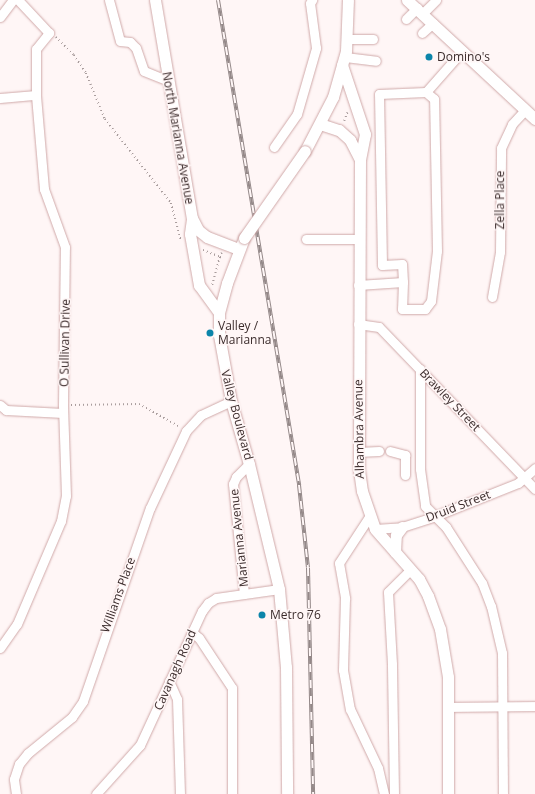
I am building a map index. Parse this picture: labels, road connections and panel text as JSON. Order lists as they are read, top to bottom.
{
  "streets": {
    "main road": ["North Marianna Avenue", "Valley Boulevard", "Alhambra Avenue"],
    "street": [
      "Zella Place",
      "O Sullivan Drive",
      "Brawley Street",
      "Druid Street",
      "Marianna Avenue",
      "Williams Place",
      "Cavanagh Road"
    ]
  },
  "crossings": [
    ["North Marianna Avenue", "Valley Boulevard"],
    ["Brawley Street", "Alhambra Avenue"],
    ["Brawley Street", "Druid Street"],
    ["Valley Boulevard", "Alhambra Avenue"],
    ["Valley Boulevard", "Marianna Avenue"],
    ["Valley Boulevard", "Williams Place"],
    ["Valley Boulevard", "Cavanagh Road"],
    ["Alhambra Avenue", "Druid Street"],
    ["Marianna Avenue", "Cavanagh Road"]
  ],
  "places": ["Domino's", "Valley / Marianna", "Metro 76"]
}
